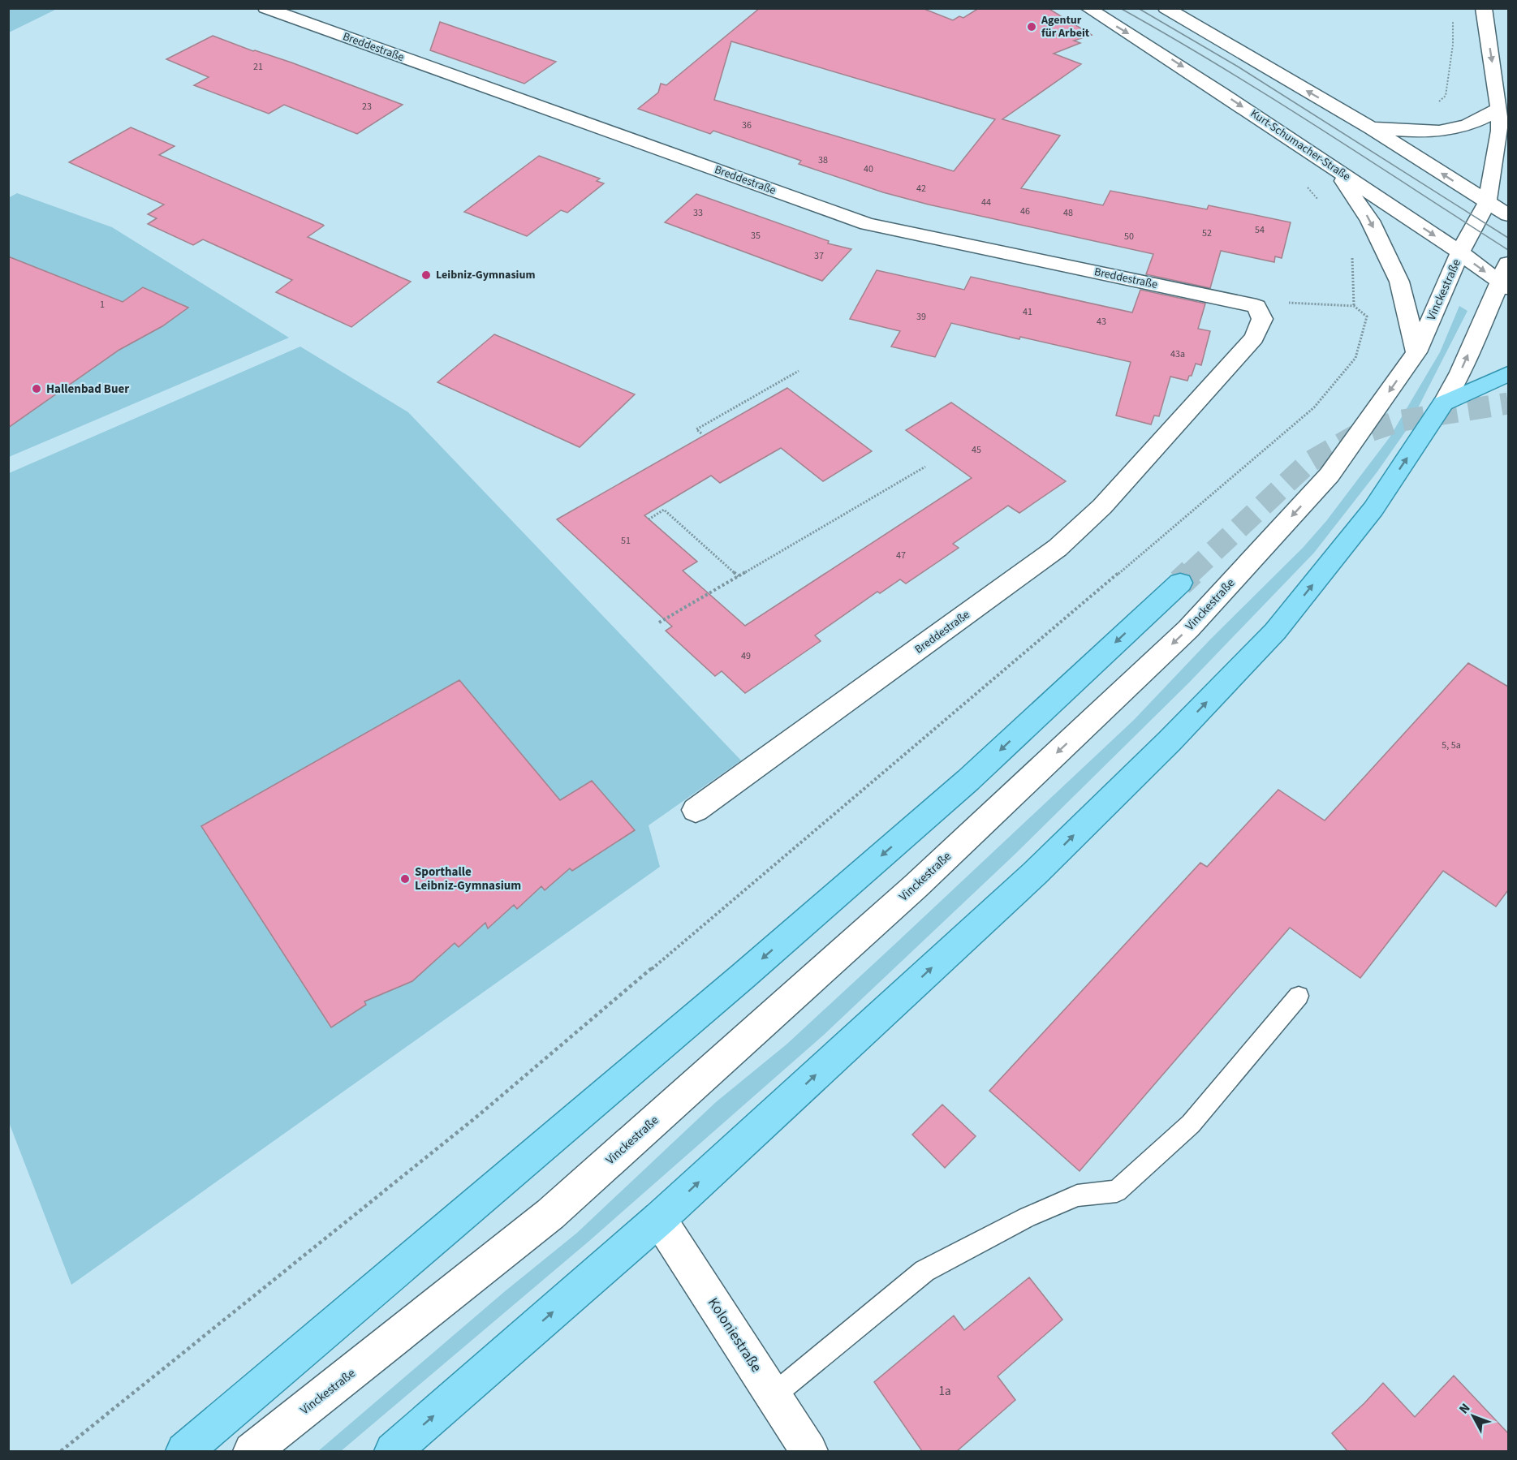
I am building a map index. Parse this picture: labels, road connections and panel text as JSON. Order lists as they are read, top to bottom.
{
  "streets": {
    "main road": [
      "Breddestraße",
      "Kurt-Schumacher-Straße",
      "Vinckestraße",
      "Koloniestraße"
    ]
  },
  "crossings": [
    ["Kurt-Schumacher-Straße", "Vinckestraße"]
  ],
  "places": [
    "Agentur für Arbeit",
    "Leibniz-Gymnasium",
    "Hallenbad Buer",
    "Sporthalle Leibniz-Gymnasium"
  ],
  "house_numbers": [
    "21",
    "23",
    "36",
    "38",
    "40",
    "42",
    "44",
    "46",
    "33",
    "48",
    "54",
    "52",
    "35",
    "50",
    "37",
    "1",
    "41",
    "39",
    "43",
    "43a",
    "45",
    "51",
    "47",
    "49",
    "5, 5a",
    "1a"
  ],
  "north": "top left"
}
